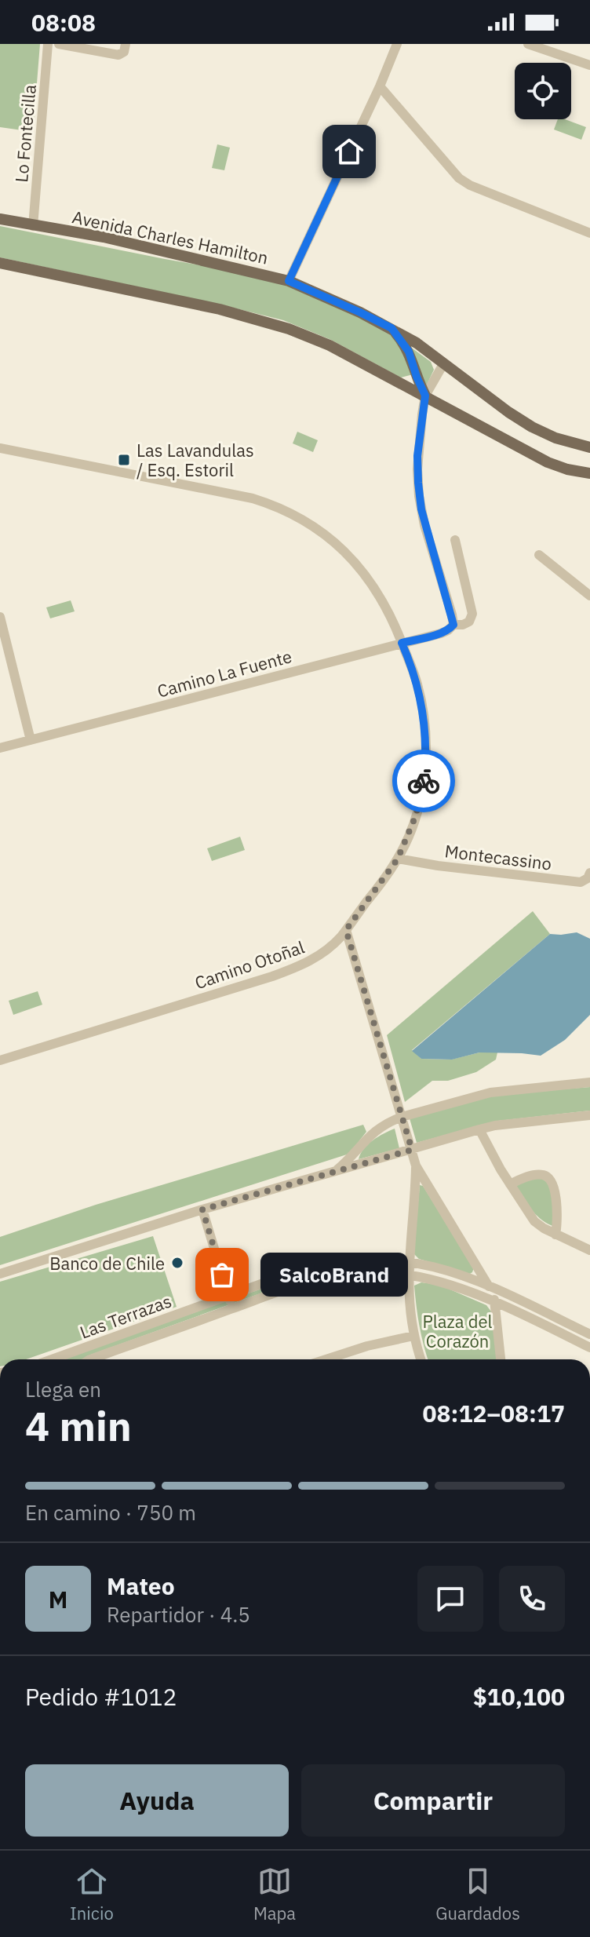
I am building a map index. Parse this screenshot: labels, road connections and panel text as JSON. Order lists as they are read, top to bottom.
{
  "streets": {
    "main road": ["Avenida Charles Hamilton"],
    "street": [
      "Lo Fontecilla",
      "Camino La Fuente",
      "Montecassino",
      "Camino Otoñal",
      "Las Terrazas"
    ]
  },
  "crossings": [
    ["Lo Fontecilla", "Avenida Charles Hamilton"],
    ["Camino La Fuente", "Camino Otoñal"],
    ["Montecassino", "Camino Otoñal"]
  ],
  "parks": ["Plaza del Corazón"],
  "places": {
    "transit": ["Las Lavandulas / Esq. Estoril"],
    "other": ["Banco de Chile", "SalcoBrand"]
  },
  "page": {
    "status": "08:08",
    "bubble": "SalcoBrand",
    "heading": ["4 min", "Llega en", "08:12–08:17"],
    "panel": [
      "Mateo",
      "Repartidor · 4.5",
      "Pedido #1012",
      "$10,100"
    ],
    "bar": "En camino · 750 m",
    "round": "M",
    "buttons": ["Ayuda", "Compartir"],
    "tabs": ["Inicio", "Mapa", "Guardados"]
  }
}
